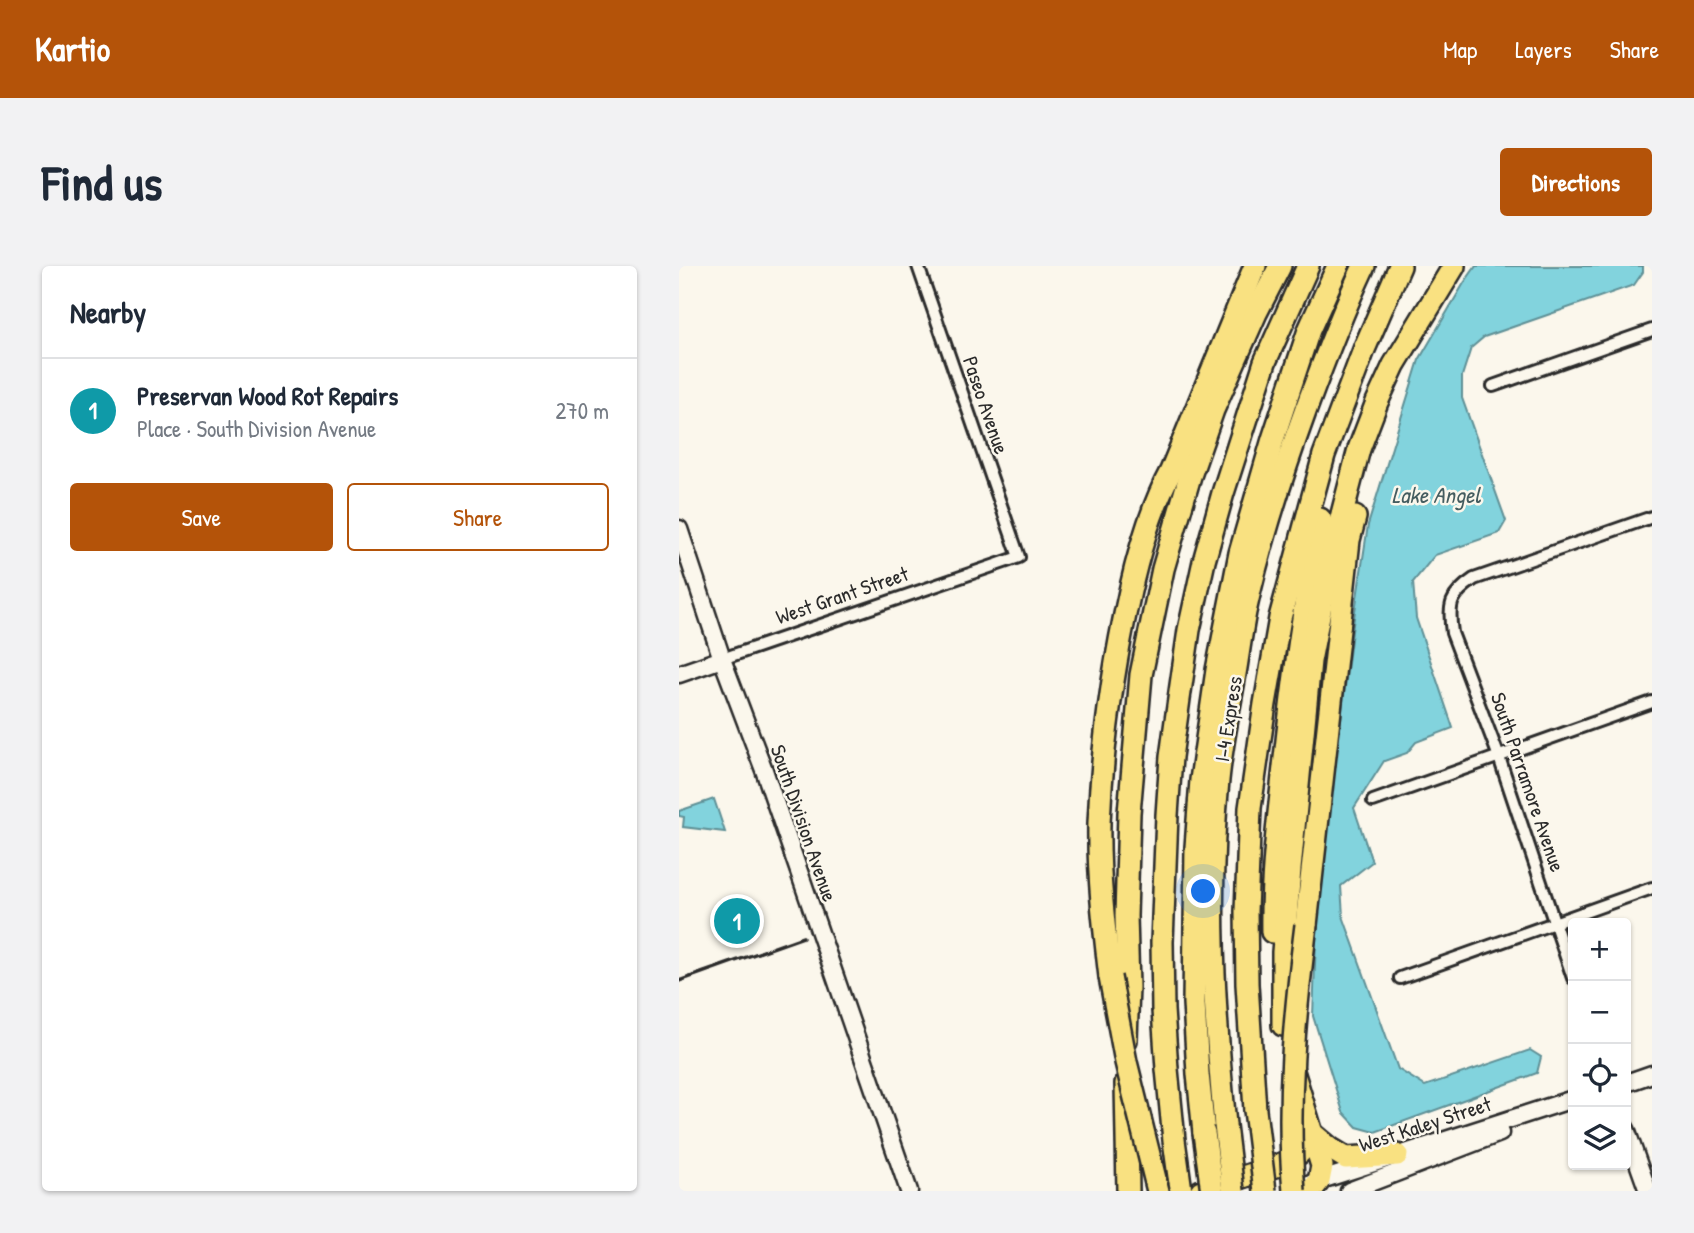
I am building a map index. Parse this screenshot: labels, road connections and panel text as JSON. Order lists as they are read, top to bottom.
{
  "streets": {
    "highway": ["I-4 Express"],
    "street": [
      "Paseo Avenue",
      "West Grant Street",
      "South Parramore Avenue",
      "South Division Avenue",
      "West Kaley Street"
    ]
  },
  "crossings": [
    ["Paseo Avenue", "West Grant Street"],
    ["West Grant Street", "South Division Avenue"]
  ],
  "water": ["Lake Angel"],
  "page": {
    "header": "Kartio",
    "nav": ["Map", "Layers", "Share"],
    "buttons": [
      "Directions",
      ["Save", "Share"]
    ],
    "title": "Find us",
    "heading": "Nearby",
    "list": [
      {
        "mark": "1",
        "name": "Preservan Wood Rot Repairs",
        "note": "Place · South Division Avenue",
        "value": "270 m"
      }
    ],
    "pins": "1",
    "map_buttons": ["+", "−"]
  }
}
